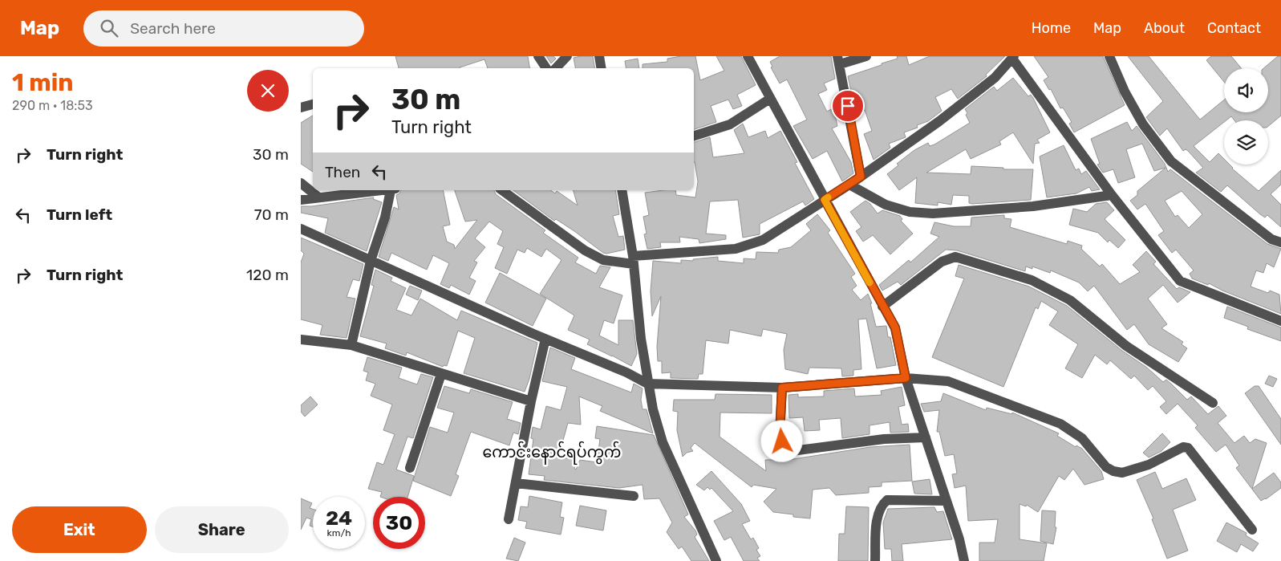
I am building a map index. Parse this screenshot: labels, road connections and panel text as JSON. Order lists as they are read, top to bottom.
{
  "districts": ["ကောင်းနောင်ရပ်ကွက်"],
  "page": {
    "header": "Map",
    "search": "Search here",
    "nav": [
      "Home",
      "Map",
      "About",
      "Contact"
    ],
    "heading": ["1 min", "290 m · 18:53"],
    "turn": ["30 m", "Turn right"],
    "list": [
      {
        "name": "Turn right",
        "value": "30 m"
      },
      {
        "name": "Turn left",
        "value": "70 m"
      },
      {
        "name": "Turn right",
        "value": "120 m"
      }
    ],
    "then": "Then",
    "speed": "24 km/h",
    "limit": "30",
    "buttons": ["Exit", "Share"]
  }
}
